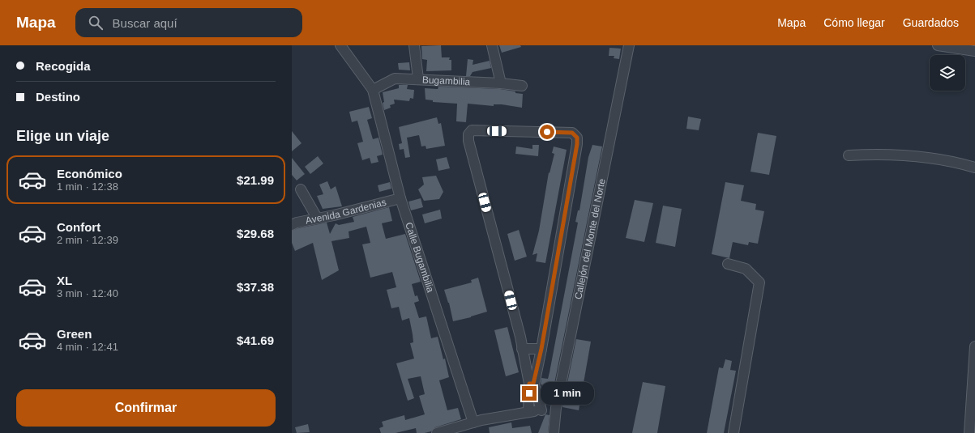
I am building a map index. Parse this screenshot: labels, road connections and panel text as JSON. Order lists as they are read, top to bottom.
{
  "streets": {
    "street": [
      "Bugambilia",
      "Avenida Gardenias",
      "Callejón del Monte del Norte",
      "Calle Bugambilia"
    ]
  },
  "crossings": [
    ["Bugambilia", "Calle Bugambilia"],
    ["Avenida Gardenias", "Calle Bugambilia"]
  ],
  "page": {
    "header": "Mapa",
    "search": "Buscar aquí",
    "nav": ["Mapa", "Cómo llegar", "Guardados"],
    "banner": ["Recogida", "Destino"],
    "heading": "Elige un viaje",
    "list": [
      {
        "name": "Económico",
        "note": "1 min · 12:38",
        "value": "$21.99"
      },
      {
        "name": "Confort",
        "note": "2 min · 12:39",
        "value": "$29.68"
      },
      {
        "name": "XL",
        "note": "3 min · 12:40",
        "value": "$37.38"
      },
      {
        "name": "Green",
        "note": "4 min · 12:41",
        "value": "$41.69"
      }
    ],
    "bubble": "1 min",
    "buttons": "Confirmar"
  }
}
